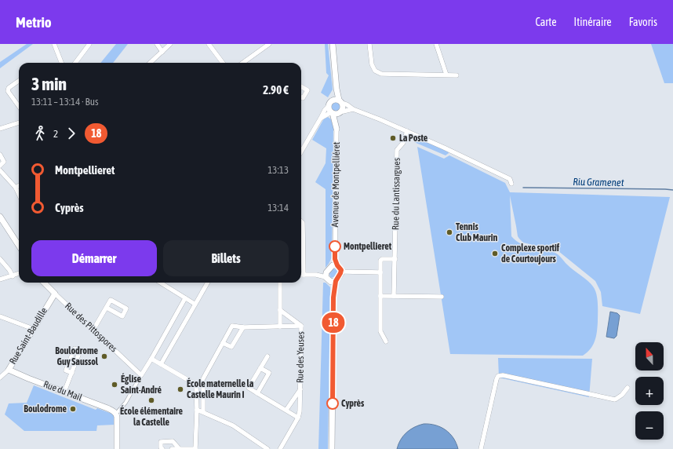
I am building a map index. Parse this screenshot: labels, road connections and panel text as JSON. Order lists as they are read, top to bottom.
{
  "streets": {
    "street": [
      "Avenue de Montpelliéret",
      "Rue du Lantissargues",
      "Rue des Pittospores",
      "Rue Saint-Baudille",
      "Rue des Yeuses",
      "Rue du Mail"
    ]
  },
  "crossings": [
    ["Rue des Pittospores", "Rue Saint-Baudille"],
    ["Rue Saint-Baudille", "Rue du Mail"]
  ],
  "water": ["Riu Gramenet"],
  "places": [
    "La Poste",
    "Tennis Club Maurin",
    "Montpellieret",
    "Complexe sportif de Courtoujours",
    "Boulodrome Guy Saussol",
    "Église Saint-André",
    "École maternelle la Castelle Maurin I",
    "École élémentaire la Castelle",
    "Cyprès",
    "Boulodrome"
  ],
  "lines": ["bus line 18"],
  "north": "top",
  "page": {
    "header": "Metrio",
    "nav": ["Carte", "Itinéraire", "Favoris"],
    "on_map": "18",
    "heading": ["3 min", "13:11 – 13:14 · Bus", "2.90 €"],
    "legs": ["2", "18"],
    "list": [
      {
        "name": "Montpellieret",
        "value": "13:13"
      },
      {
        "name": "Cyprès",
        "value": "13:14"
      }
    ],
    "buttons": ["Démarrer", "Billets"],
    "map_buttons": ["+", "−"]
  }
}
